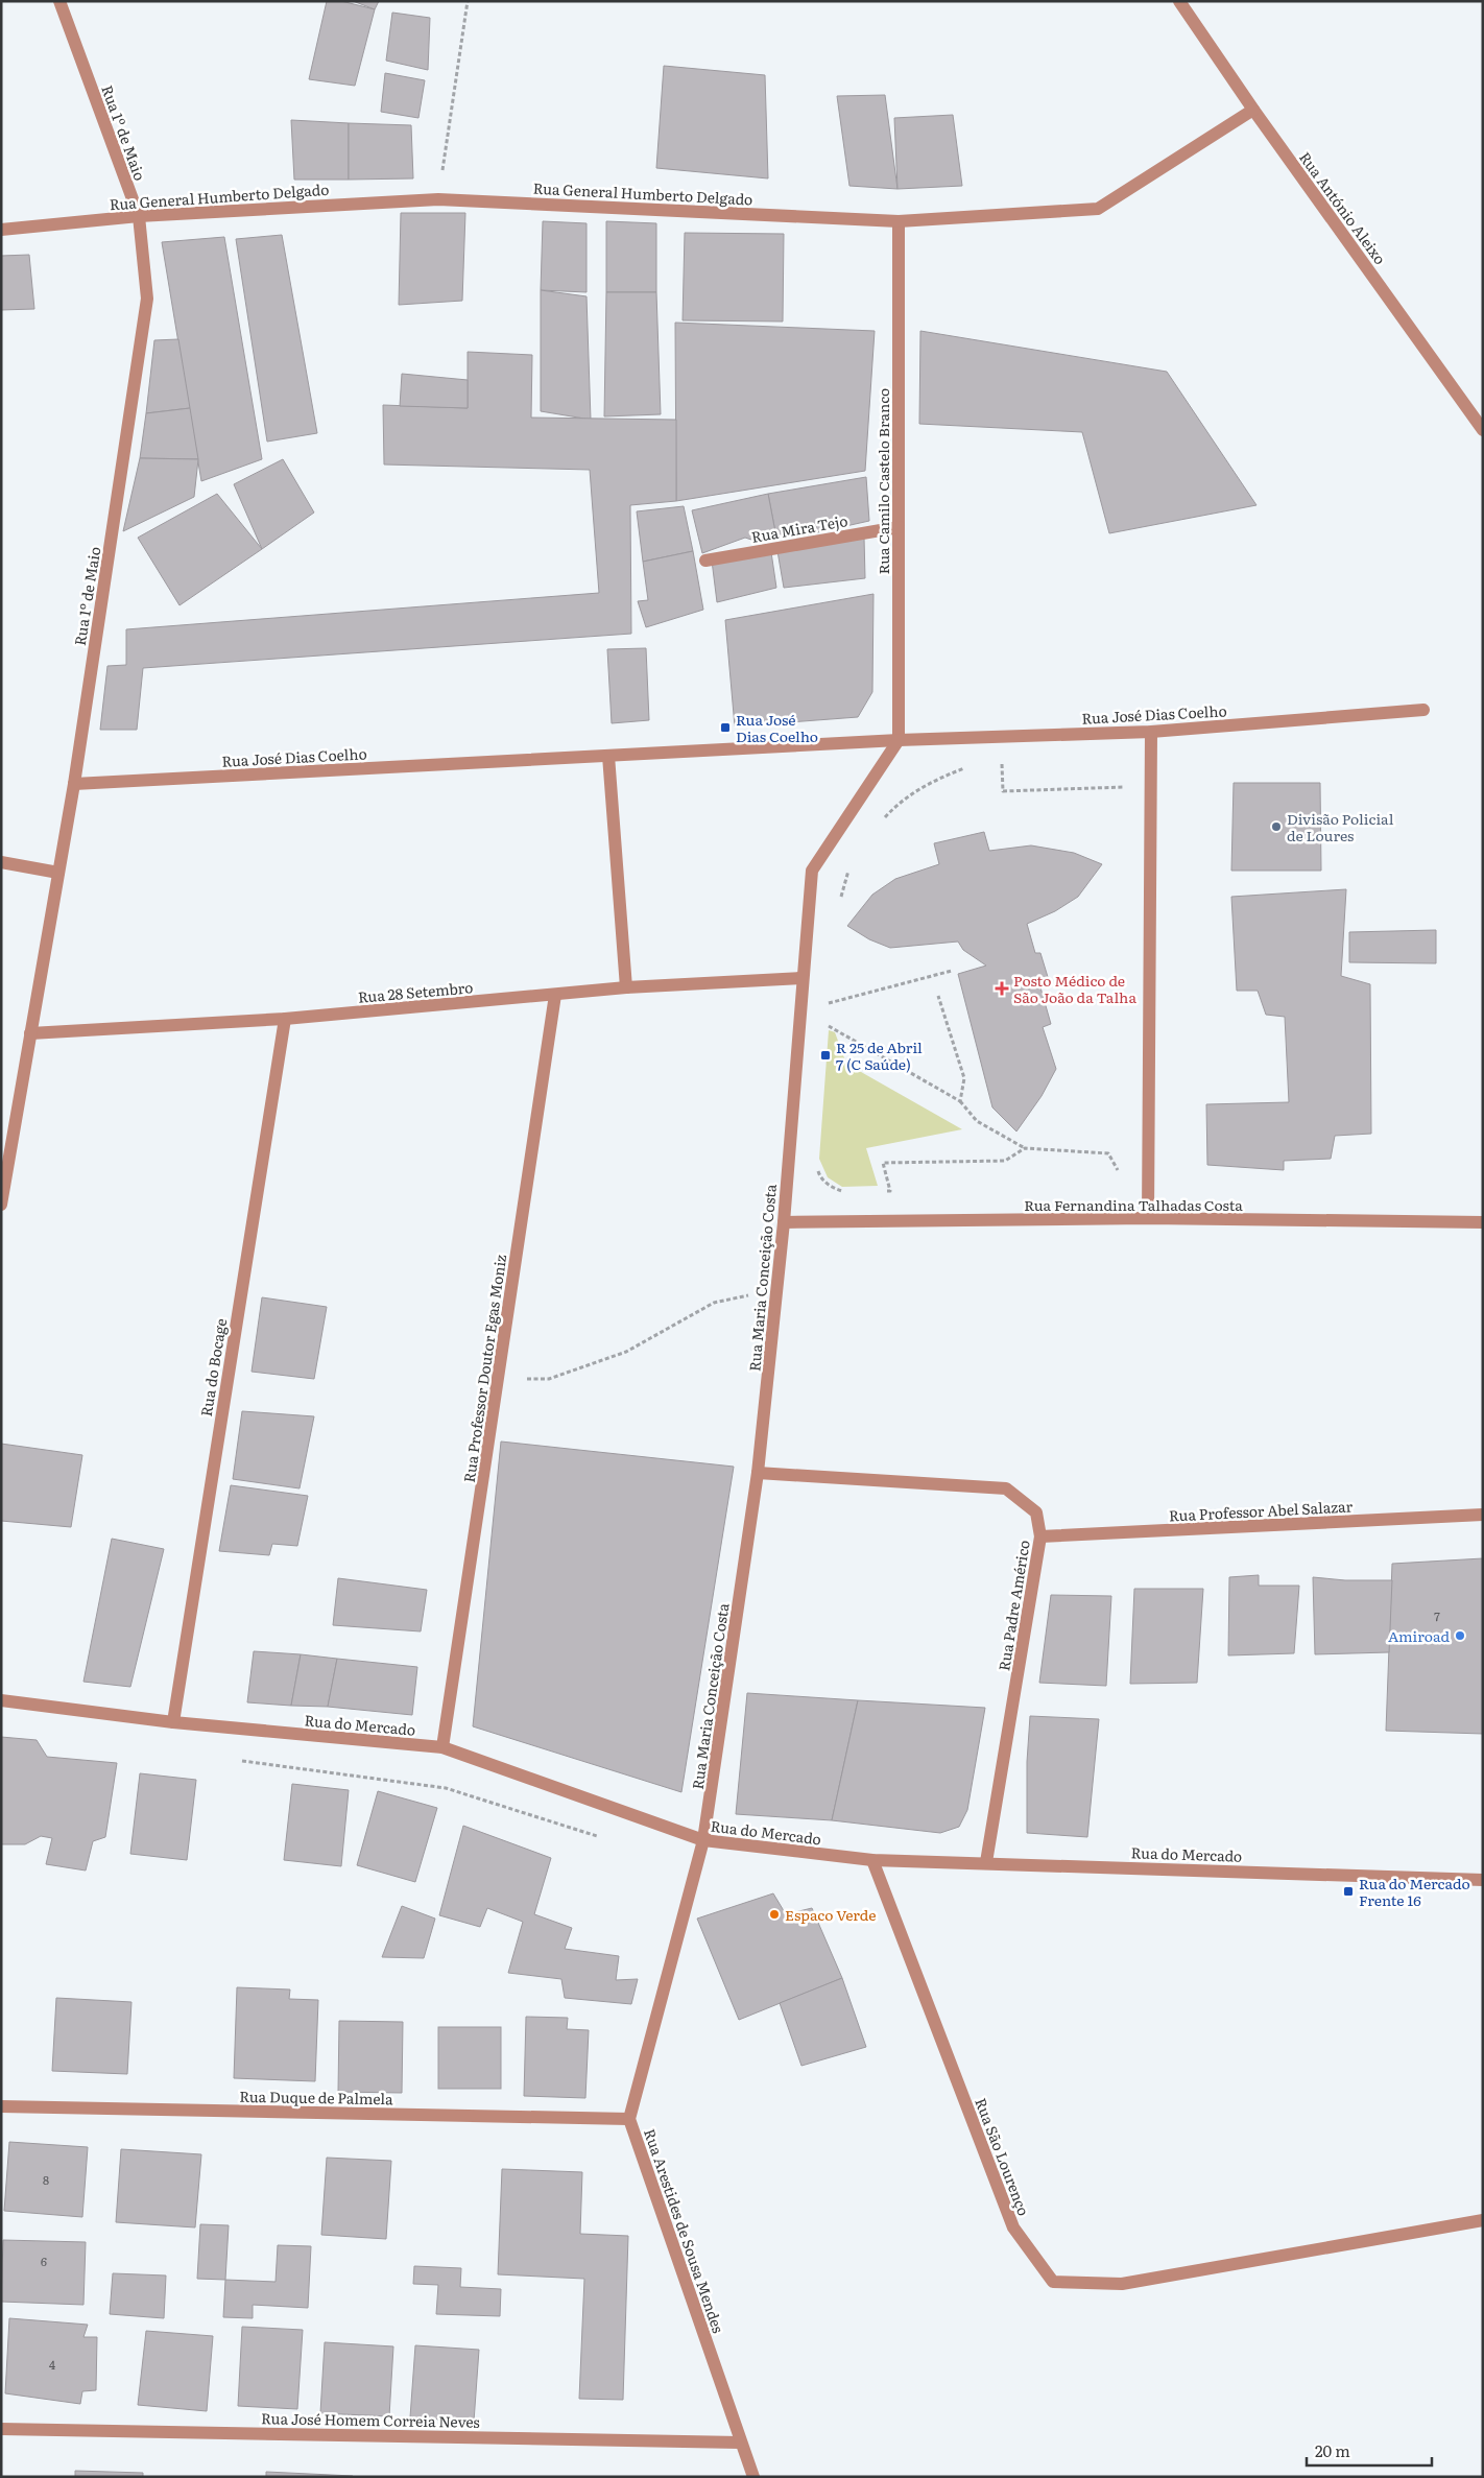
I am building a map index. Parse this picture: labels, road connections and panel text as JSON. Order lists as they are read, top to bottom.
{
  "streets": {
    "street": [
      "Rua 1º de Maio",
      "Rua General Humberto Delgado",
      "Rua António Aleixo",
      "Rua Camilo Castelo Branco",
      "Rua Mira Tejo",
      "Rua José Dias Coelho",
      "Rua 28 Setembro",
      "Rua Fernandina Talhadas Costa",
      "Rua Maria Conceição Costa",
      "Rua do Bocage",
      "Rua Professor Doutor Egas Moniz",
      "Rua Professor Abel Salazar",
      "Rua Padre Américo",
      "Rua do Mercado",
      "Rua Duque de Palmela",
      "Rua São Lourenço",
      "Rua Arestides de Sousa Mendes",
      "Rua José Homem Correia Neves"
    ]
  },
  "crossings": [
    ["Rua 1º de Maio", "Rua General Humberto Delgado"],
    ["Rua 1º de Maio", "Rua José Dias Coelho"],
    ["Rua 1º de Maio", "Rua 28 Setembro"],
    ["Rua General Humberto Delgado", "Rua António Aleixo"],
    ["Rua General Humberto Delgado", "Rua Camilo Castelo Branco"],
    ["Rua Camilo Castelo Branco", "Rua Mira Tejo"],
    ["Rua Camilo Castelo Branco", "Rua José Dias Coelho"],
    ["Rua Camilo Castelo Branco", "Rua Maria Conceição Costa"],
    ["Rua José Dias Coelho", "Rua Maria Conceição Costa"],
    ["Rua 28 Setembro", "Rua Maria Conceição Costa"],
    ["Rua 28 Setembro", "Rua do Bocage"],
    ["Rua 28 Setembro", "Rua Professor Doutor Egas Moniz"],
    ["Rua Fernandina Talhadas Costa", "Rua Maria Conceição Costa"],
    ["Rua Maria Conceição Costa", "Rua Padre Américo"],
    ["Rua Maria Conceição Costa", "Rua do Mercado"],
    ["Rua Maria Conceição Costa", "Rua Arestides de Sousa Mendes"],
    ["Rua do Bocage", "Rua do Mercado"],
    ["Rua Professor Doutor Egas Moniz", "Rua do Mercado"],
    ["Rua Professor Abel Salazar", "Rua Padre Américo"],
    ["Rua Padre Américo", "Rua do Mercado"],
    ["Rua do Mercado", "Rua São Lourenço"],
    ["Rua do Mercado", "Rua Arestides de Sousa Mendes"],
    ["Rua Duque de Palmela", "Rua Arestides de Sousa Mendes"],
    ["Rua Arestides de Sousa Mendes", "Rua José Homem Correia Neves"]
  ],
  "places": {
    "transit": ["Rua José Dias Coelho", "R 25 de Abril 7 (C Saúde)", "Rua do Mercado Frente 16"],
    "other": ["Divisão Policial de Loures", "Amiroad", "Espaco Verde"],
    "health": ["Posto Médico de São João da Talha"]
  },
  "house_numbers": [
    "7",
    "8",
    "6",
    "4"
  ],
  "scale_bar": "20 m"
}
